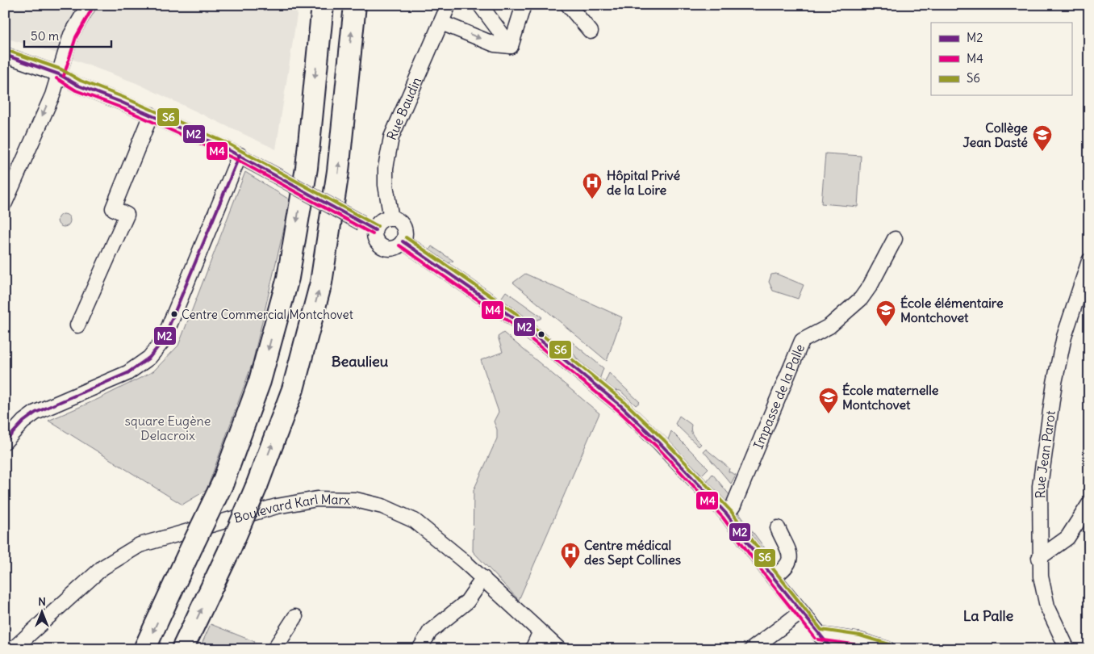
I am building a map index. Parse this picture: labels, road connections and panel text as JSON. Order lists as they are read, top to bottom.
{
  "streets": {
    "street": [
      "Rue Baudin",
      "Impasse de la Palle",
      "Rue Jean Parot",
      "Boulevard Karl Marx"
    ]
  },
  "districts": ["Beaulieu", "La Palle"],
  "parks": ["square Eugène Delacroix"],
  "places": {
    "school or university": ["Collège Jean Dasté", "École élémentaire Montchovet", "École maternelle Montchovet"],
    "hospital": ["Hôpital Privé de la Loire", "Centre médical des Sept Collines"],
    "other": ["Centre Commercial Montchovet"]
  },
  "lines": ["transit line M4", "transit line S6", "transit line M2"],
  "legend": ["M2", "M4", "S6"],
  "scale_bar": "50 m",
  "north": "top"
}
